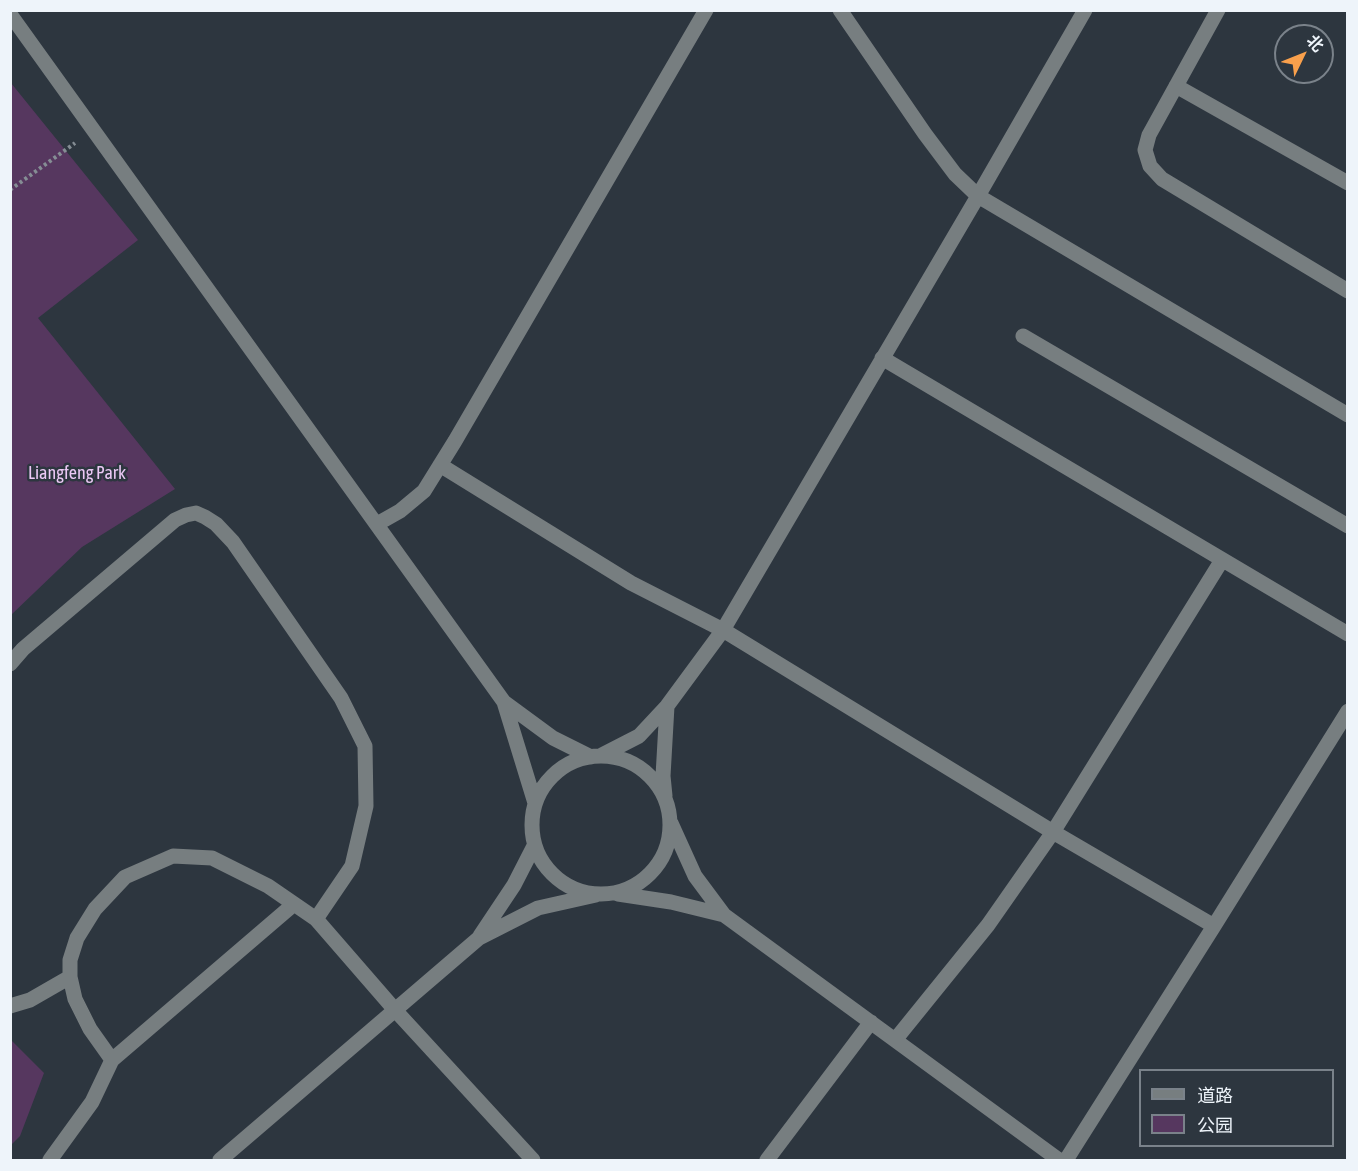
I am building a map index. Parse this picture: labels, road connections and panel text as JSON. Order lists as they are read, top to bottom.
{
  "parks": ["Liangfeng Park"],
  "legend": ["道路", "公园"],
  "north": "top right"
}
